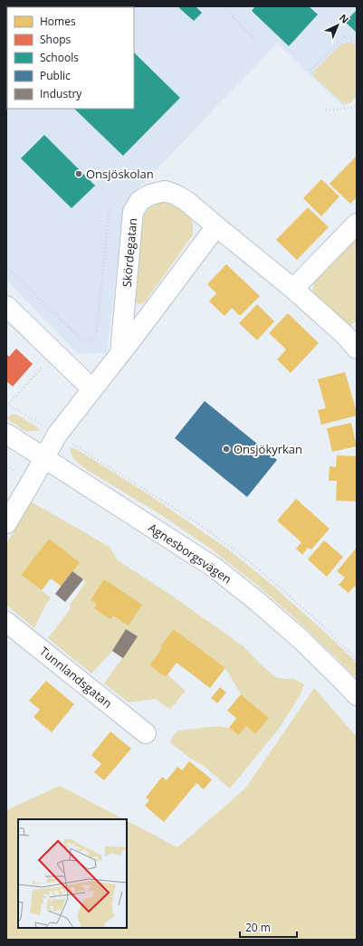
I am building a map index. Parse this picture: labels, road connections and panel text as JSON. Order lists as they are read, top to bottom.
{
  "streets": {
    "street": ["Skördegatan", "Agnesborgsvägen", "Tunnlandsgatan"]
  },
  "places": ["Onsjöskolan", "Onsjökyrkan"],
  "legend": [
    "Homes",
    "Shops",
    "Schools",
    "Public",
    "Industry"
  ],
  "scale_bar": "20 m",
  "north": "top right"
}
